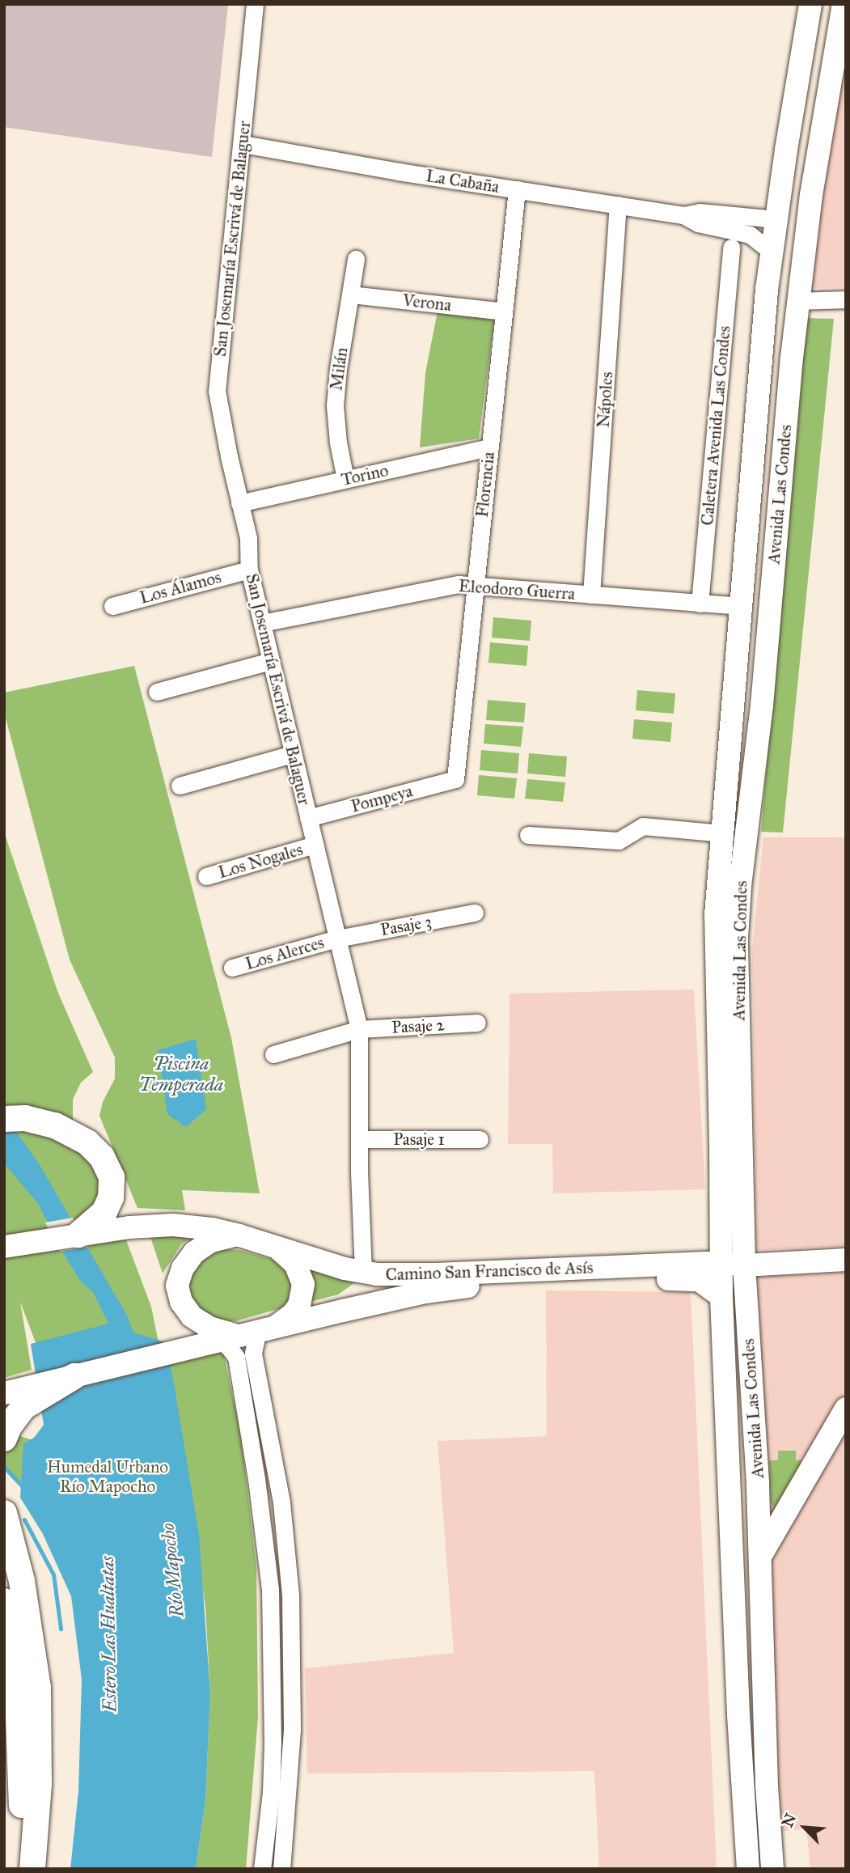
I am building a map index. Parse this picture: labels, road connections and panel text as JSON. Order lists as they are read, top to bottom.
{
  "streets": {
    "main road": ["Avenida Las Condes", "Camino San Francisco de Asís"],
    "street": [
      "La Cabaña",
      "San Josemaría Escrivá de Balaguer",
      "Verona",
      "Milán",
      "Nápoles",
      "Caletera Avenida Las Condes",
      "Torino",
      "Florencia",
      "Los Álamos",
      "Eleodoro Guerra",
      "Pompeya",
      "Los Nogales",
      "Pasaje 3",
      "Los Alerces",
      "Pasaje 2",
      "Pasaje 1"
    ]
  },
  "crossings": [
    ["La Cabaña", "San Josemaría Escrivá de Balaguer"],
    ["La Cabaña", "Nápoles"],
    ["La Cabaña", "Florencia"],
    ["La Cabaña", "Avenida Las Condes"],
    ["San Josemaría Escrivá de Balaguer", "Torino"],
    ["San Josemaría Escrivá de Balaguer", "Los Álamos"],
    ["San Josemaría Escrivá de Balaguer", "Eleodoro Guerra"],
    ["San Josemaría Escrivá de Balaguer", "Pompeya"],
    ["San Josemaría Escrivá de Balaguer", "Los Nogales"],
    ["San Josemaría Escrivá de Balaguer", "Pasaje 3"],
    ["San Josemaría Escrivá de Balaguer", "Los Alerces"],
    ["San Josemaría Escrivá de Balaguer", "Pasaje 2"],
    ["San Josemaría Escrivá de Balaguer", "Pasaje 1"],
    ["San Josemaría Escrivá de Balaguer", "Camino San Francisco de Asís"],
    ["Verona", "Milán"],
    ["Verona", "Florencia"],
    ["Milán", "Torino"],
    ["Nápoles", "Eleodoro Guerra"],
    ["Caletera Avenida Las Condes", "Eleodoro Guerra"],
    ["Torino", "Florencia"],
    ["Florencia", "Eleodoro Guerra"],
    ["Florencia", "Pompeya"],
    ["Avenida Las Condes", "Eleodoro Guerra"],
    ["Avenida Las Condes", "Camino San Francisco de Asís"],
    ["Pasaje 3", "Los Alerces"]
  ],
  "water": ["Piscina Temperada", "Río Mapocho", "Estero Las Hualtatas"],
  "parks": ["Humedal Urbano Río Mapocho"],
  "north": "top left"
}
